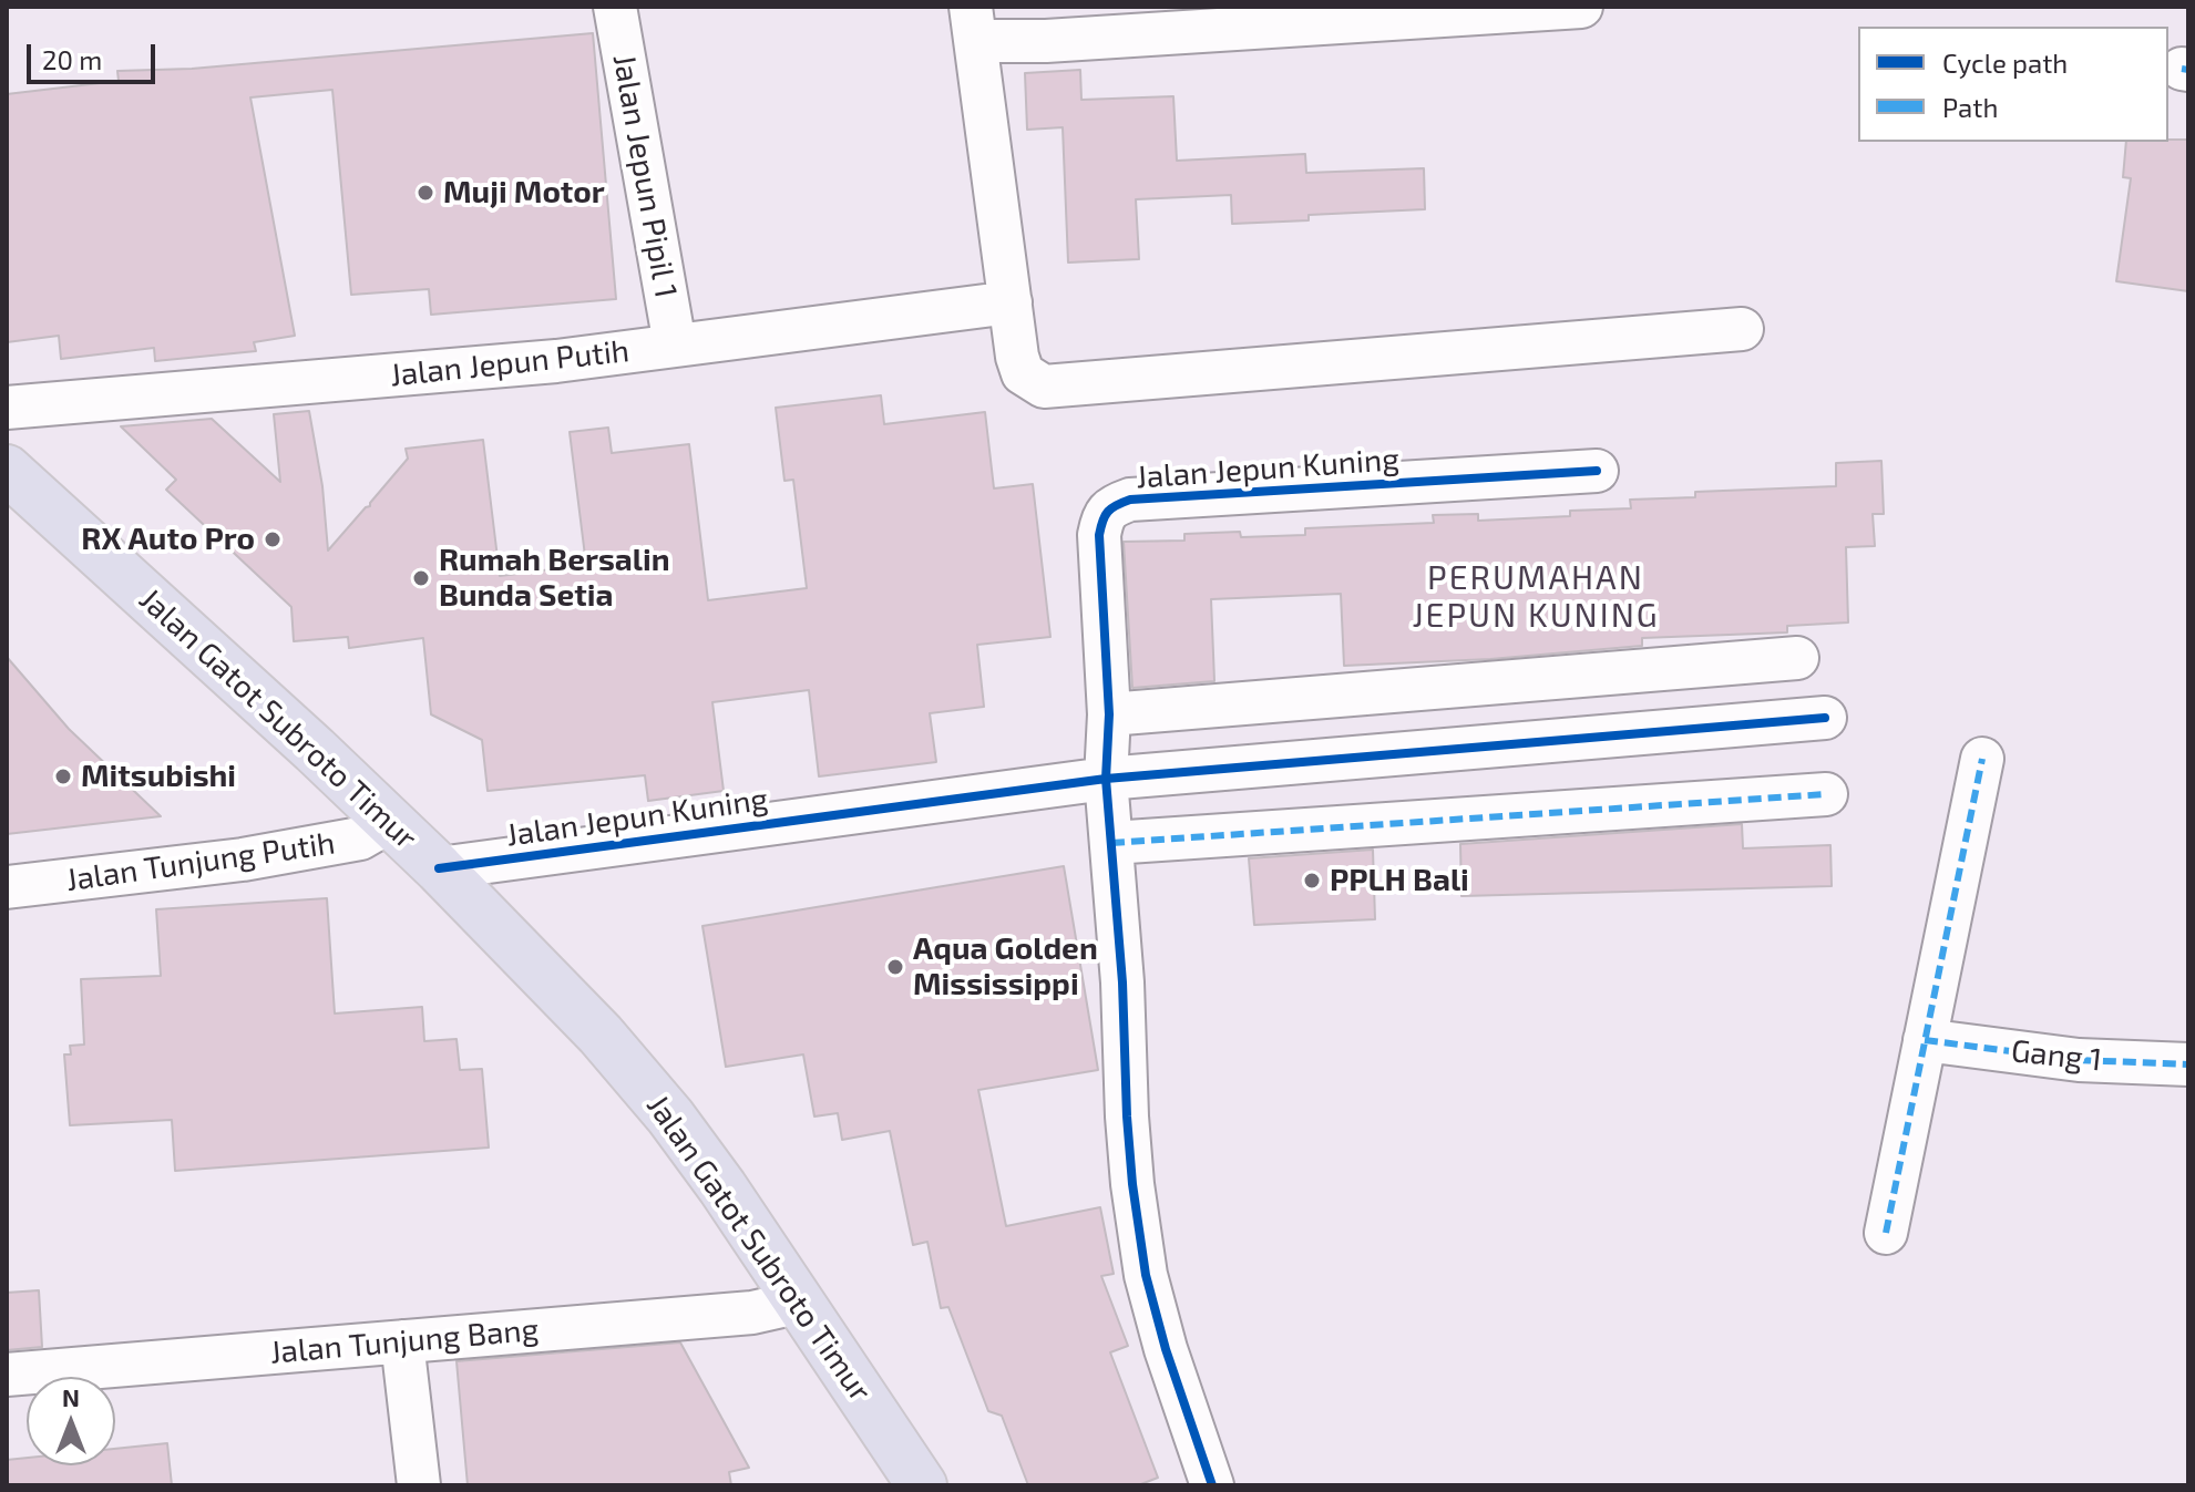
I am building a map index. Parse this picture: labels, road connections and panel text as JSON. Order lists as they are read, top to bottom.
{
  "streets": {
    "highway": ["Jalan Gatot Subroto Timur"],
    "street": [
      "Jalan Jepun Pipil 1",
      "Jalan Jepun Putih",
      "Jalan Jepun Kuning",
      "Jalan Tunjung Putih",
      "Gang 1",
      "Jalan Tunjung Bang"
    ]
  },
  "crossings": [
    ["Jalan Jepun Pipil 1", "Jalan Jepun Putih"],
    ["Jalan Jepun Kuning", "Jalan Gatot Subroto Timur"],
    ["Jalan Gatot Subroto Timur", "Jalan Tunjung Putih"],
    ["Jalan Gatot Subroto Timur", "Jalan Tunjung Bang"]
  ],
  "districts": ["PERUMAHAN JEPUN KUNING"],
  "places": [
    "Muji Motor",
    "RX Auto Pro",
    "Rumah Bersalin Bunda Setia",
    "Mitsubishi",
    "PPLH Bali",
    "Aqua Golden Mississippi"
  ],
  "legend": ["Cycle path", "Path"],
  "scale_bar": "20 m",
  "north": "top"
}
